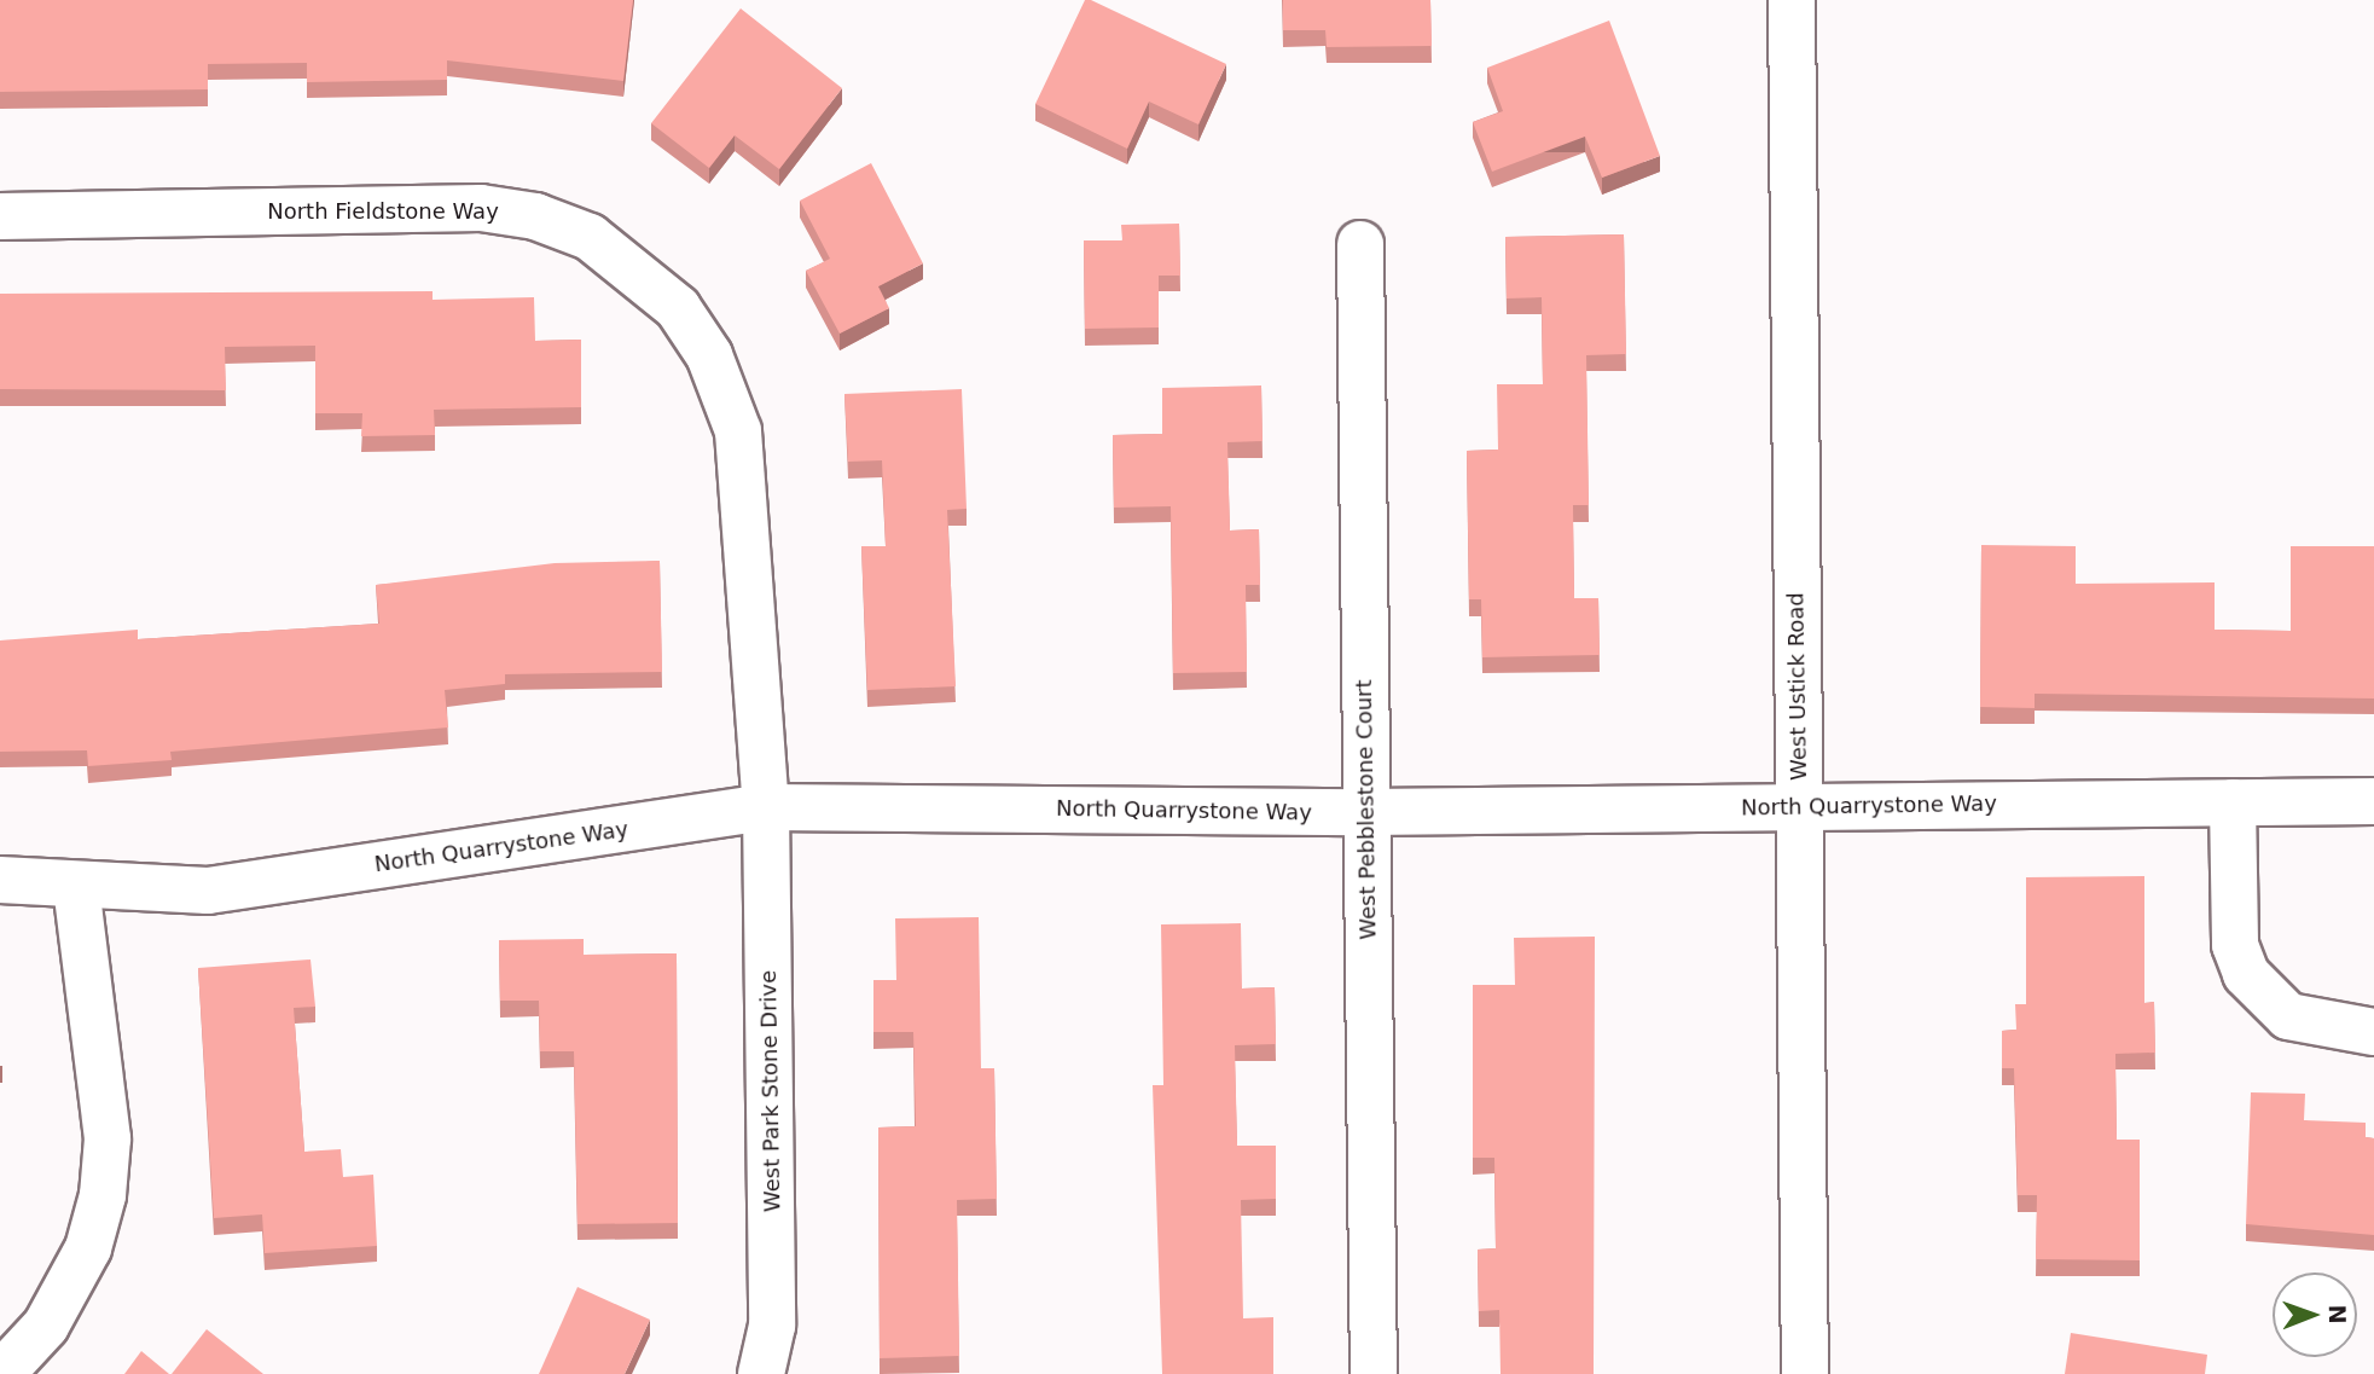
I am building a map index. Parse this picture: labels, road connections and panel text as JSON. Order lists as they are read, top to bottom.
{
  "streets": {
    "street": [
      "North Fieldstone Way",
      "West Ustick Road",
      "North Quarrystone Way",
      "West Pebblestone Court",
      "West Park Stone Drive"
    ]
  },
  "crossings": [
    ["North Fieldstone Way", "North Quarrystone Way"],
    ["North Fieldstone Way", "West Park Stone Drive"],
    ["West Ustick Road", "North Quarrystone Way"],
    ["North Quarrystone Way", "West Pebblestone Court"],
    ["North Quarrystone Way", "West Park Stone Drive"]
  ],
  "north": "right"
}
